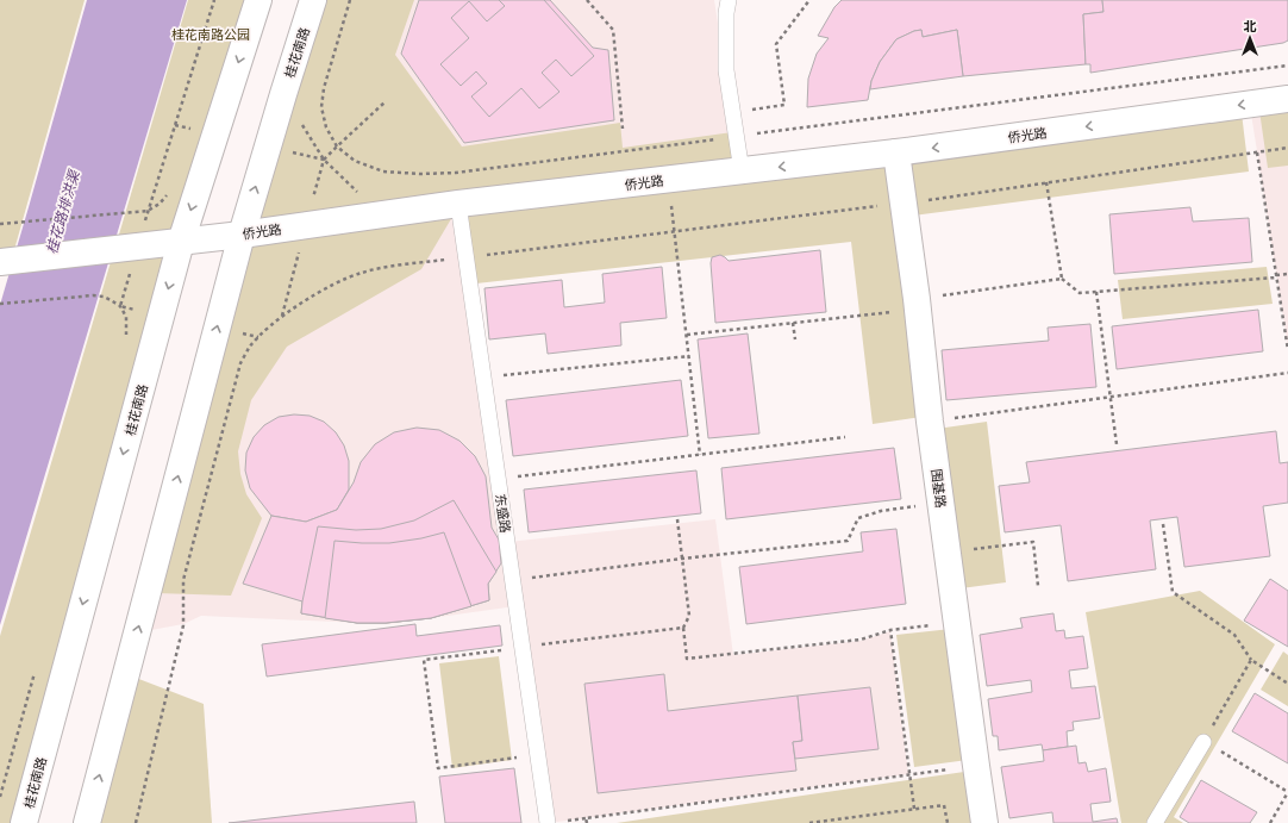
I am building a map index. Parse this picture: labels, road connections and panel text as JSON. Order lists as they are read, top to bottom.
{
  "streets": {
    "street": ["桂花南路", "侨光路", "围基路"],
    "lane": ["东盛路"]
  },
  "crossings": [
    ["桂花南路", "侨光路"],
    ["侨光路", "围基路"],
    ["侨光路", "东盛路"]
  ],
  "one_way": ["侨光路"],
  "water": ["桂花路排洪渠"],
  "parks": ["桂花南路公园"],
  "north": "top"
}
